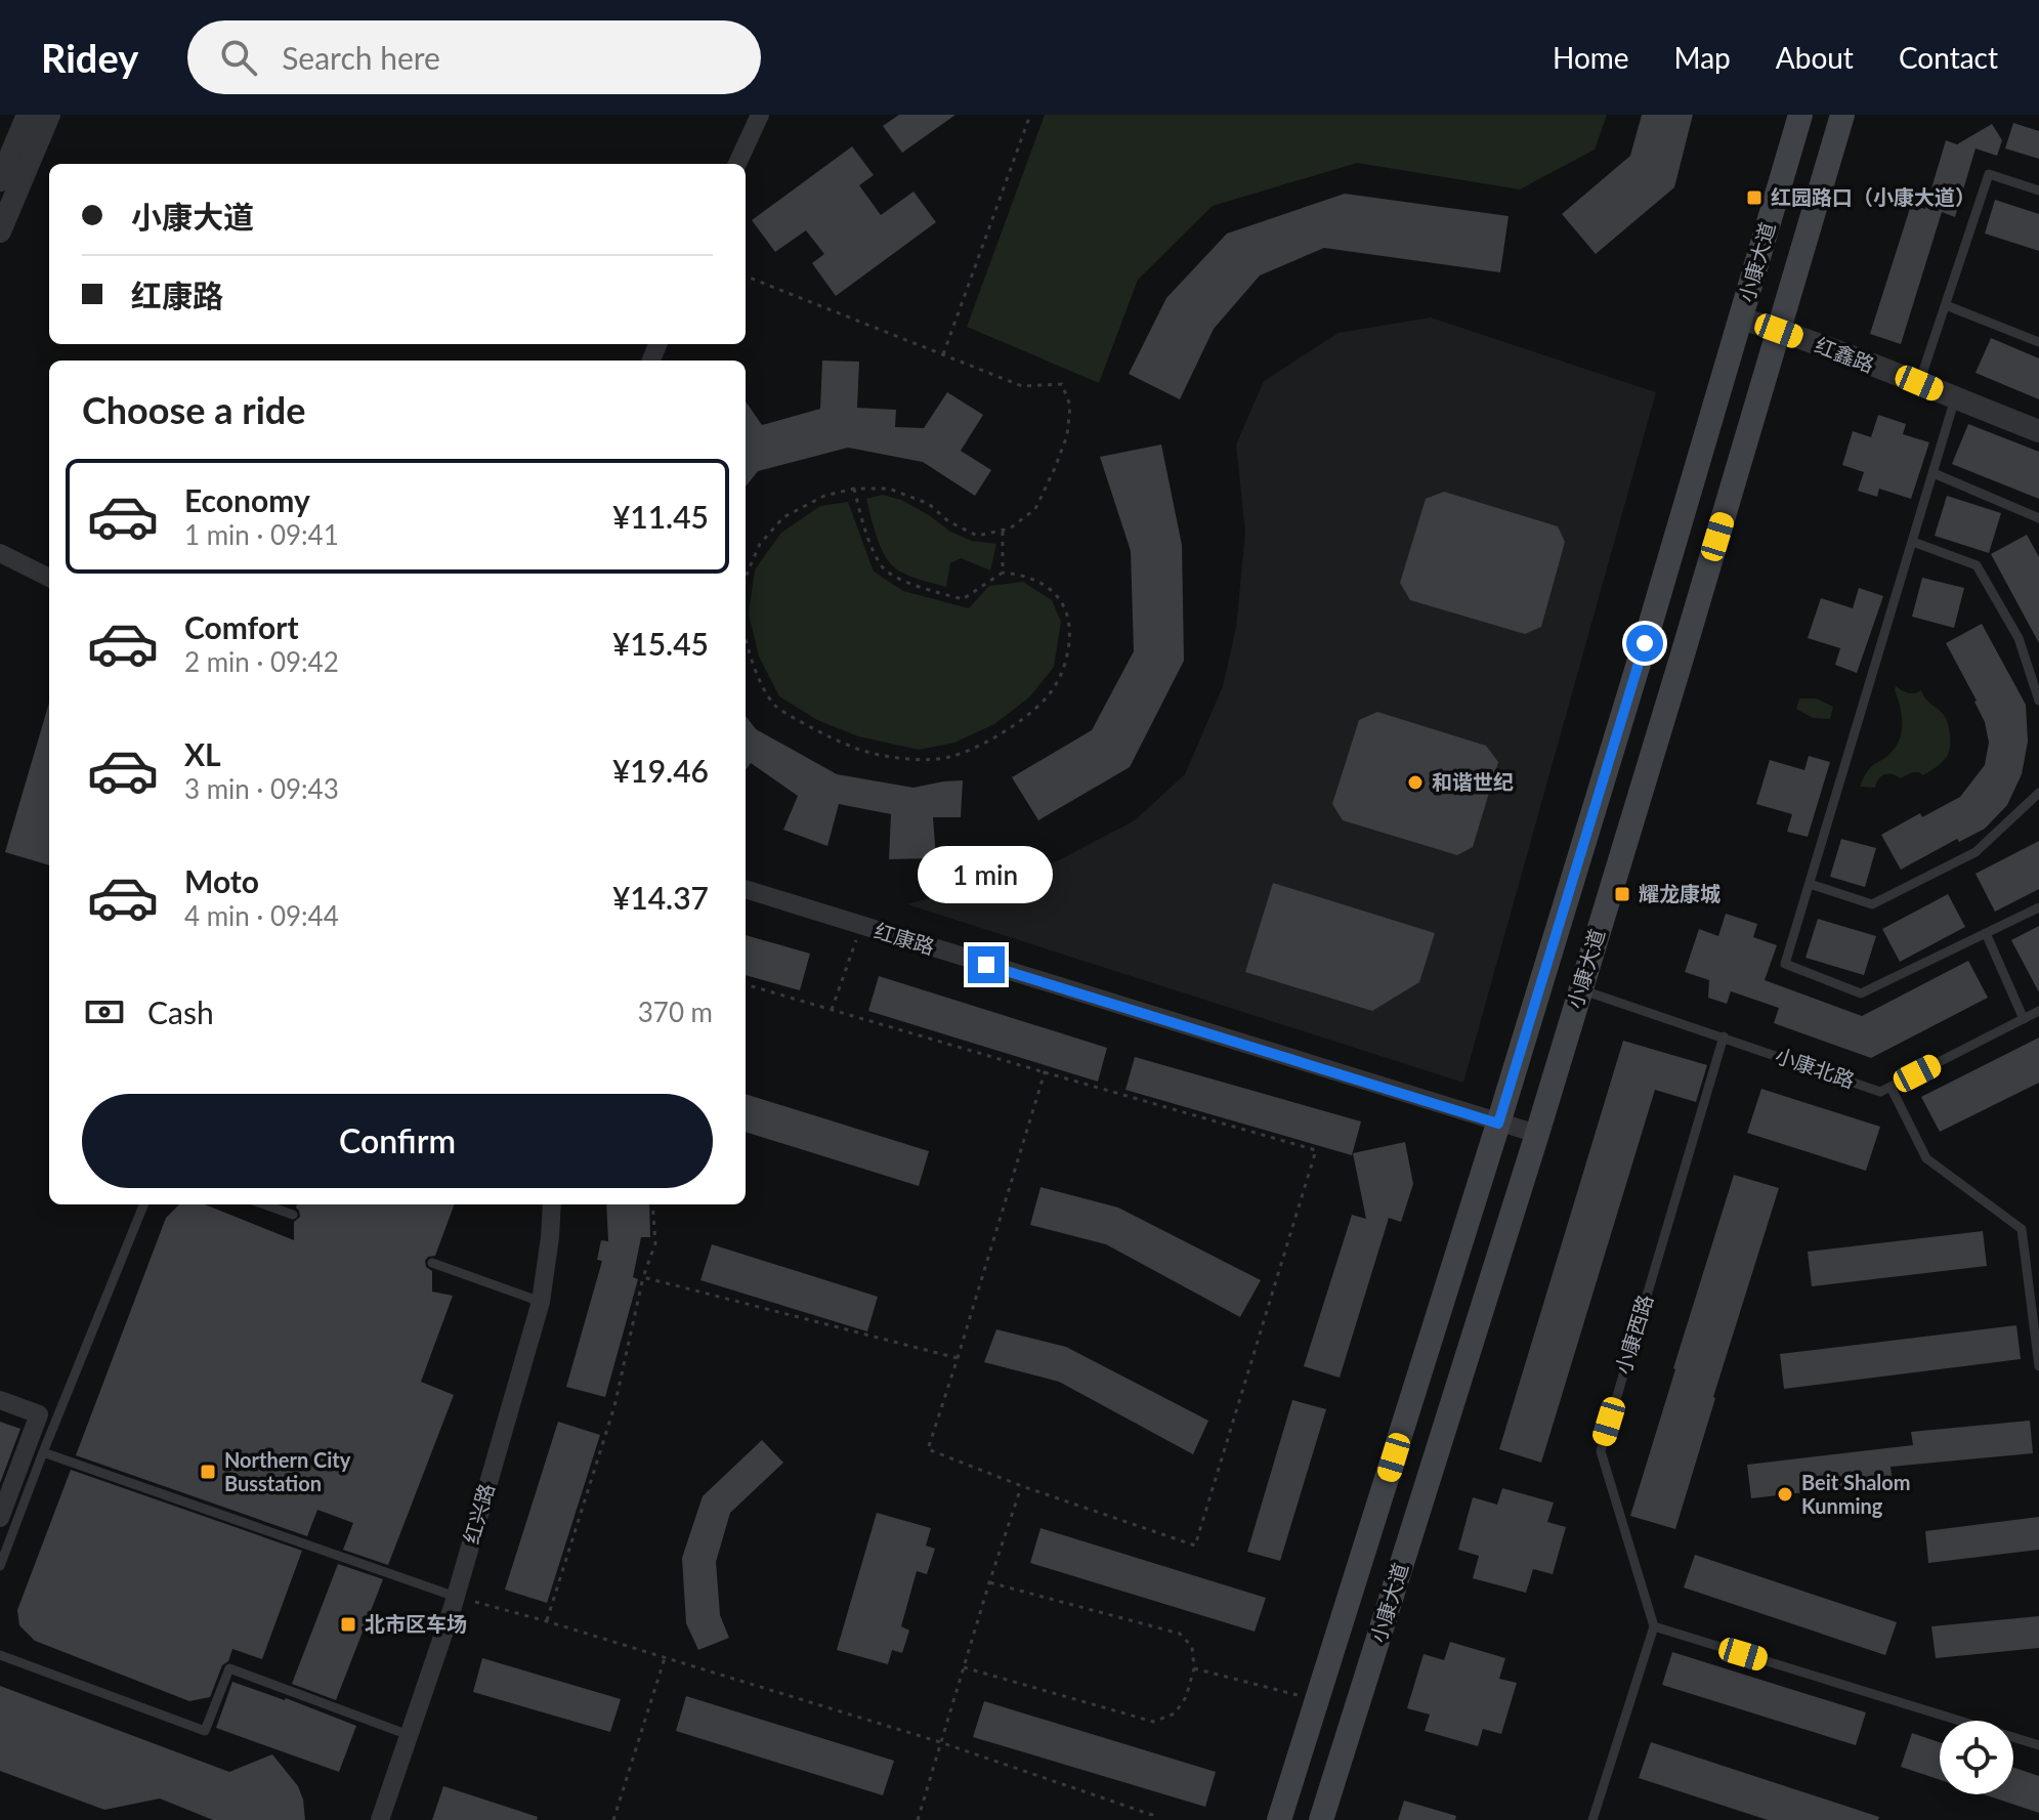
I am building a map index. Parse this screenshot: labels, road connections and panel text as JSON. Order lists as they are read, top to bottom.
{
  "streets": {
    "main road": ["小康大道"],
    "street": ["红鑫路", "红康路", "红兴路"],
    "lane": ["小康北路", "小康西路"]
  },
  "crossings": [
    ["小康大道", "红鑫路"],
    ["小康大道", "红康路"],
    ["小康大道", "小康北路"],
    ["小康北路", "小康西路"]
  ],
  "places": {
    "transit": [
      "红园路口（小康大道）",
      "耀龙康城",
      "Northern City Busstation",
      "北市区车场"
    ],
    "other": ["和谐世纪", "Beit Shalom Kunming"]
  },
  "page": {
    "header": "Ridey",
    "search": "Search here",
    "nav": [
      "Home",
      "Map",
      "About",
      "Contact"
    ],
    "banner": ["小康大道", "红康路"],
    "heading": "Choose a ride",
    "list": [
      {
        "name": "Economy",
        "note": "1 min · 09:41",
        "value": "¥11.45"
      },
      {
        "name": "Comfort",
        "note": "2 min · 09:42",
        "value": "¥15.45"
      },
      {
        "name": "XL",
        "note": "3 min · 09:43",
        "value": "¥19.46"
      },
      {
        "name": "Moto",
        "note": "4 min · 09:44",
        "value": "¥14.37"
      }
    ],
    "bubble": "1 min",
    "pay": ["Cash", "370 m"],
    "buttons": "Confirm"
  }
}
